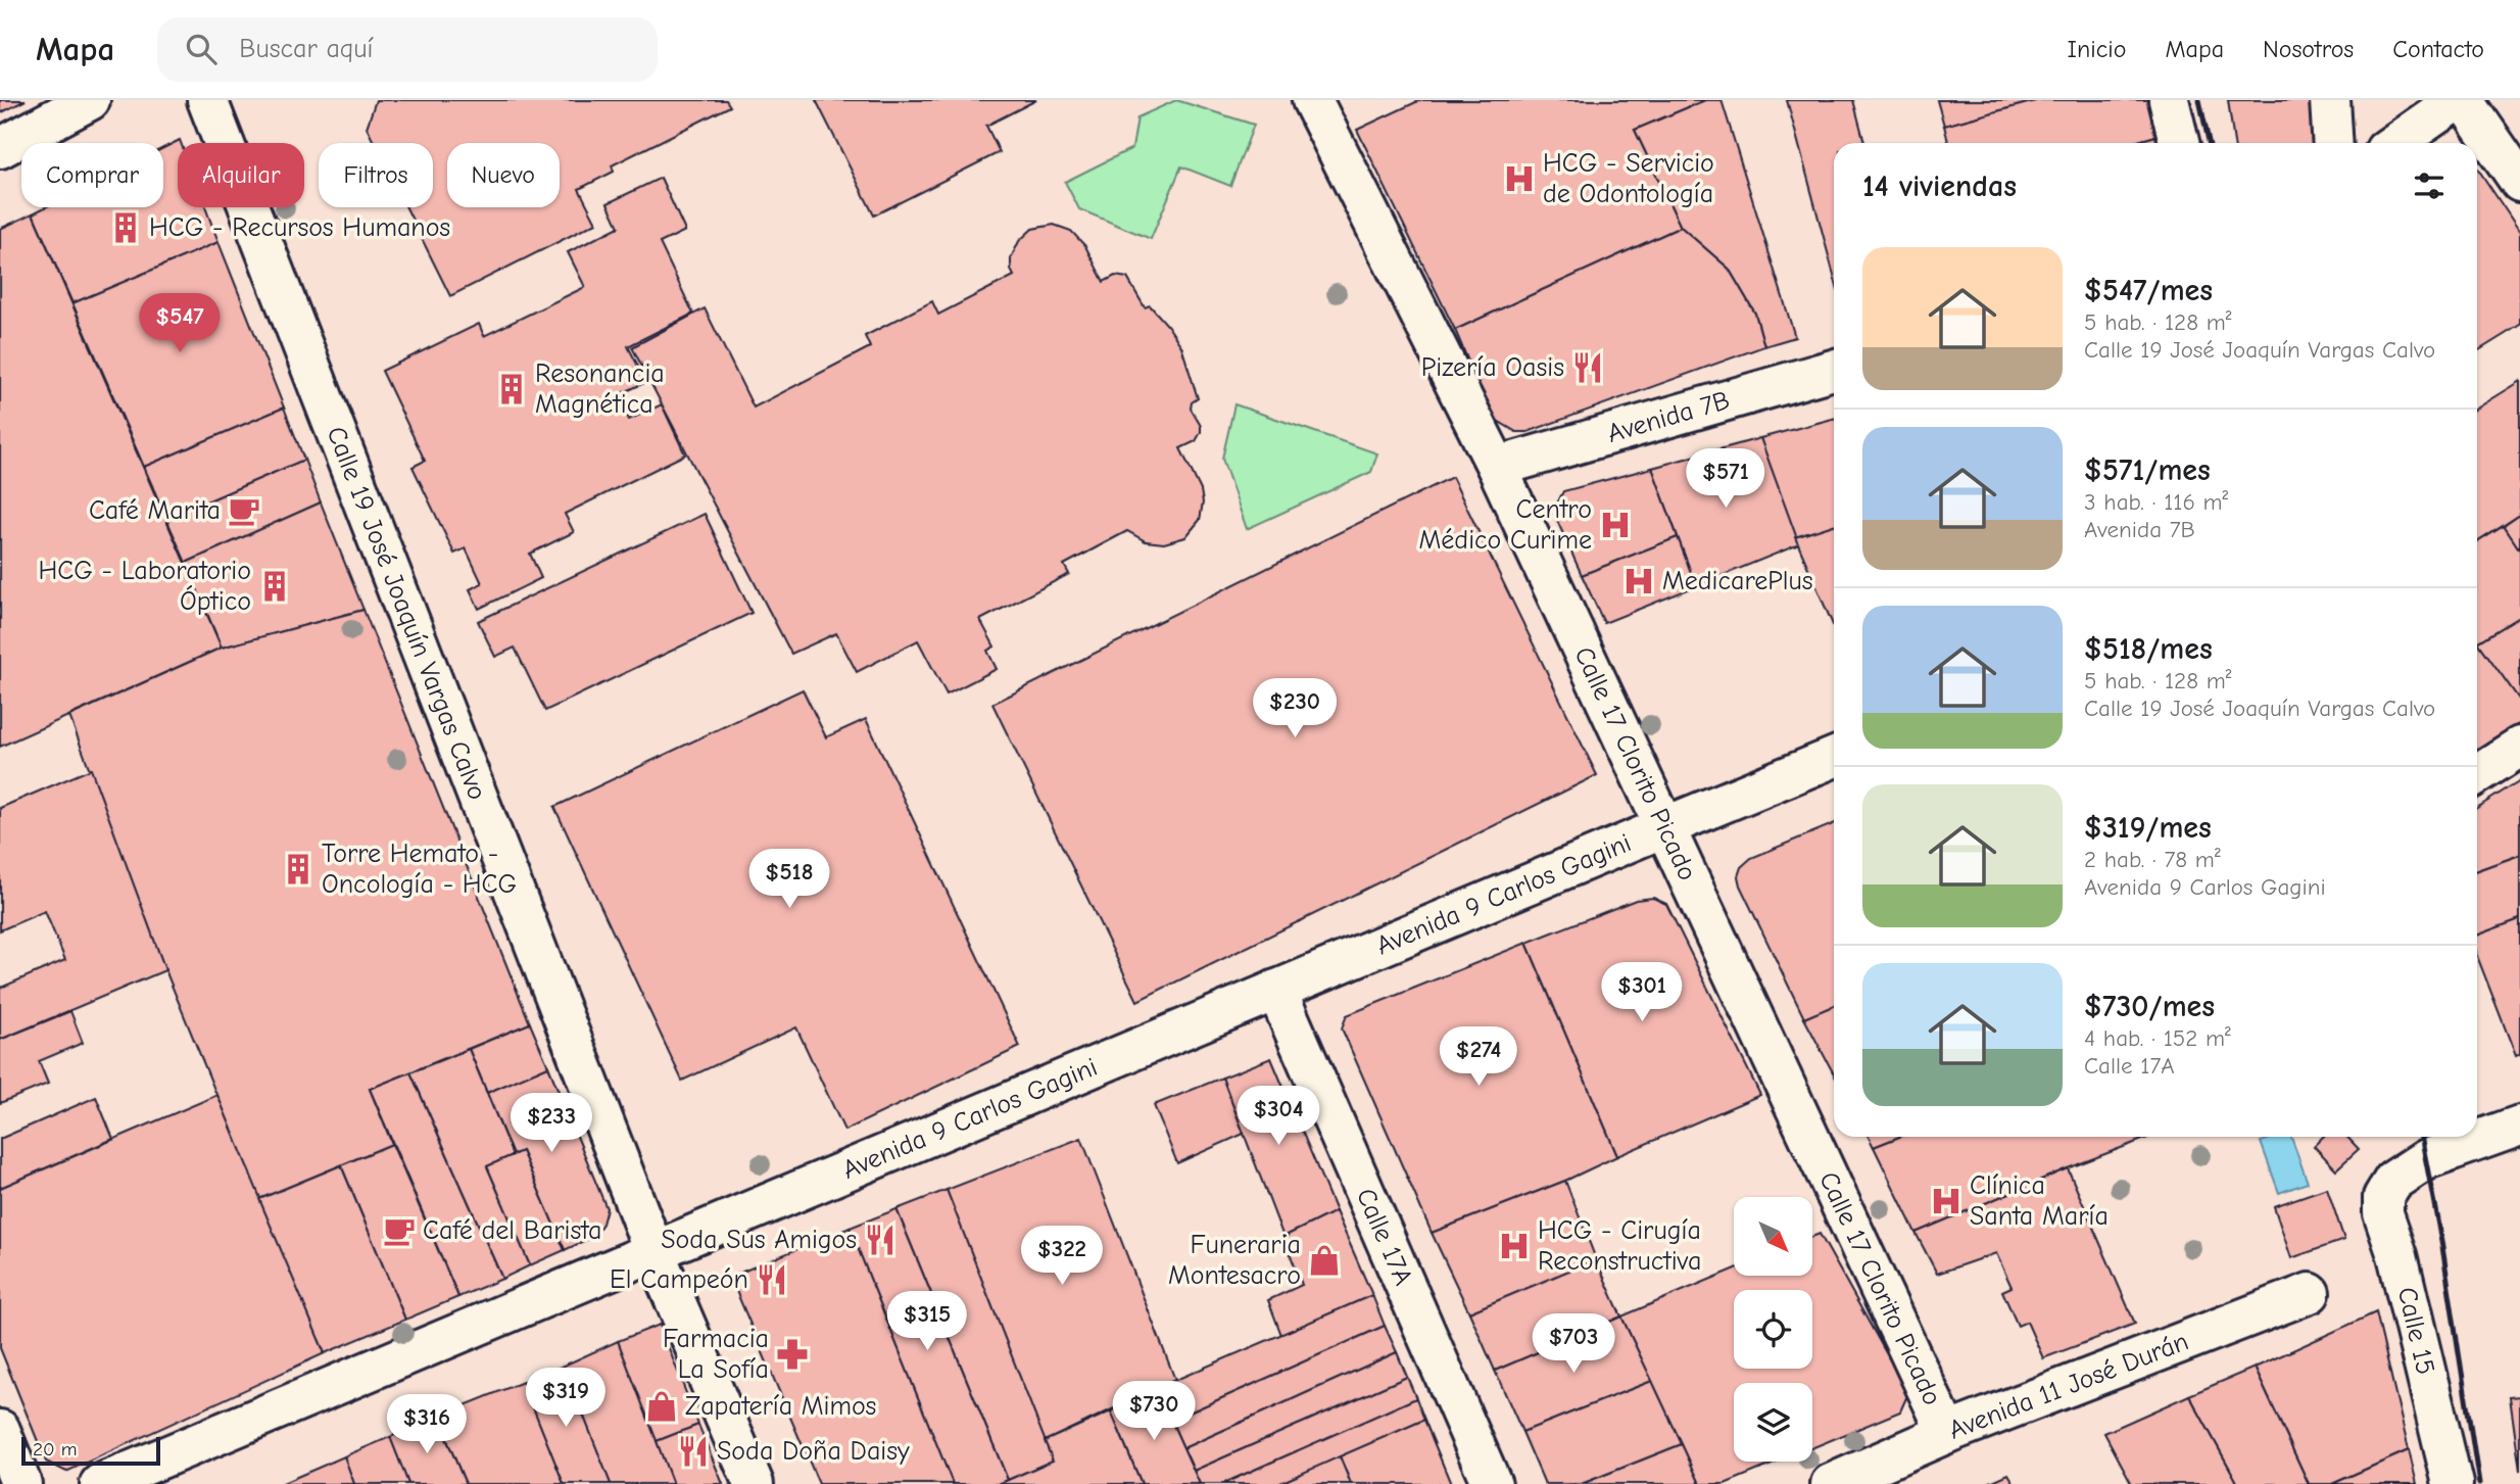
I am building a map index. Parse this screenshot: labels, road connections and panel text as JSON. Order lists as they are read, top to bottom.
{
  "streets": {
    "street": [
      "Avenida 7B",
      "Calle 19 José Joaquín Vargas Calvo",
      "Calle 17 Clorito Picado",
      "Avenida 9 Carlos Gagini",
      "Calle 17A",
      "Calle 15",
      "Avenida 11 José Durán"
    ]
  },
  "crossings": [
    ["Avenida 7B", "Calle 17 Clorito Picado"],
    ["Calle 19 José Joaquín Vargas Calvo", "Avenida 9 Carlos Gagini"],
    ["Calle 17 Clorito Picado", "Avenida 9 Carlos Gagini"],
    ["Calle 17 Clorito Picado", "Avenida 11 José Durán"],
    ["Avenida 9 Carlos Gagini", "Calle 17A"]
  ],
  "places": {
    "hospital": [
      "HCG - Servicio de Odontología",
      "Centro Médico Curime",
      "MedicarePlus",
      "Clínica Santa María",
      "HCG - Cirugía Reconstructiva"
    ],
    "building": [
      "HCG - Recursos Humanos",
      "Resonancia Magnética",
      "HCG - Laboratorio Óptico",
      "Torre Hemato - Oncología - HCG"
    ],
    "restaurant": [
      "Pizería Oasis",
      "Soda Sus Amigos",
      "El Campeón",
      "Soda Doña Daisy"
    ],
    "cafe": ["Café Marita", "Café del Barista"],
    "shop": ["Funeraria Montesacro", "Zapatería Mimos"],
    "pharmacy": ["Farmacia La Sofía"]
  },
  "scale_bar": "20 m",
  "north": "bottom right",
  "page": {
    "header": "Mapa",
    "search": "Buscar aquí",
    "nav": [
      "Inicio",
      "Mapa",
      "Nosotros",
      "Contacto"
    ],
    "chip": [
      "Comprar",
      "Alquilar",
      "Filtros",
      "Nuevo"
    ],
    "heading": "14 viviendas",
    "list": [
      {
        "name": "$547/mes",
        "note": "5 hab. · 128 m² · Calle 19 José Joaquín Vargas Calvo"
      },
      {
        "name": "$571/mes",
        "note": "3 hab. · 116 m² · Avenida 7B"
      },
      {
        "name": "$518/mes",
        "note": "5 hab. · 128 m² · Calle 19 José Joaquín Vargas Calvo"
      },
      {
        "name": "$319/mes",
        "note": "2 hab. · 78 m² · Avenida 9 Carlos Gagini"
      },
      {
        "name": "$730/mes",
        "note": "4 hab. · 152 m² · Calle 17A"
      }
    ],
    "price": [
      "$547",
      "$571",
      "$230",
      "$518",
      "$301",
      "$274",
      "$304",
      "$233",
      "$322",
      "$315",
      "$703",
      "$319",
      "$730",
      "$316"
    ],
    "scale": "20 m"
  }
}
